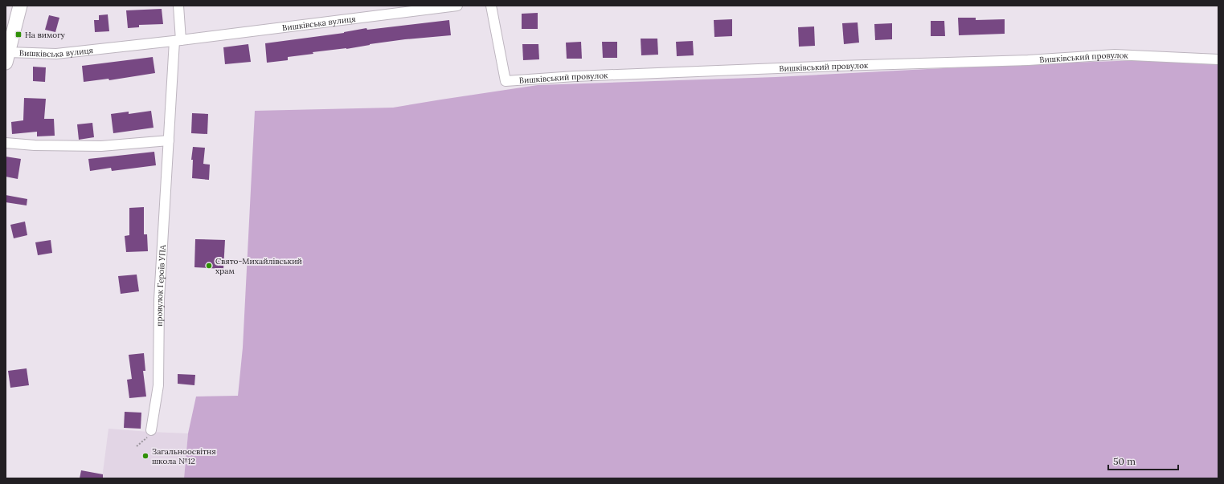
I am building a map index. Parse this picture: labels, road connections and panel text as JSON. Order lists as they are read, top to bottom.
{
  "streets": {
    "street": ["Вишківська вулиця", "Вишківський провулок", "провулок Героїв УПА"]
  },
  "crossings": [
    ["Вишківська вулиця", "провулок Героїв УПА"]
  ],
  "places": {
    "transit": ["На вимогу"],
    "other": ["Свято-Михайлівський храм", "Загальноосвітня школа №12"]
  },
  "scale_bar": "50 m"
}
